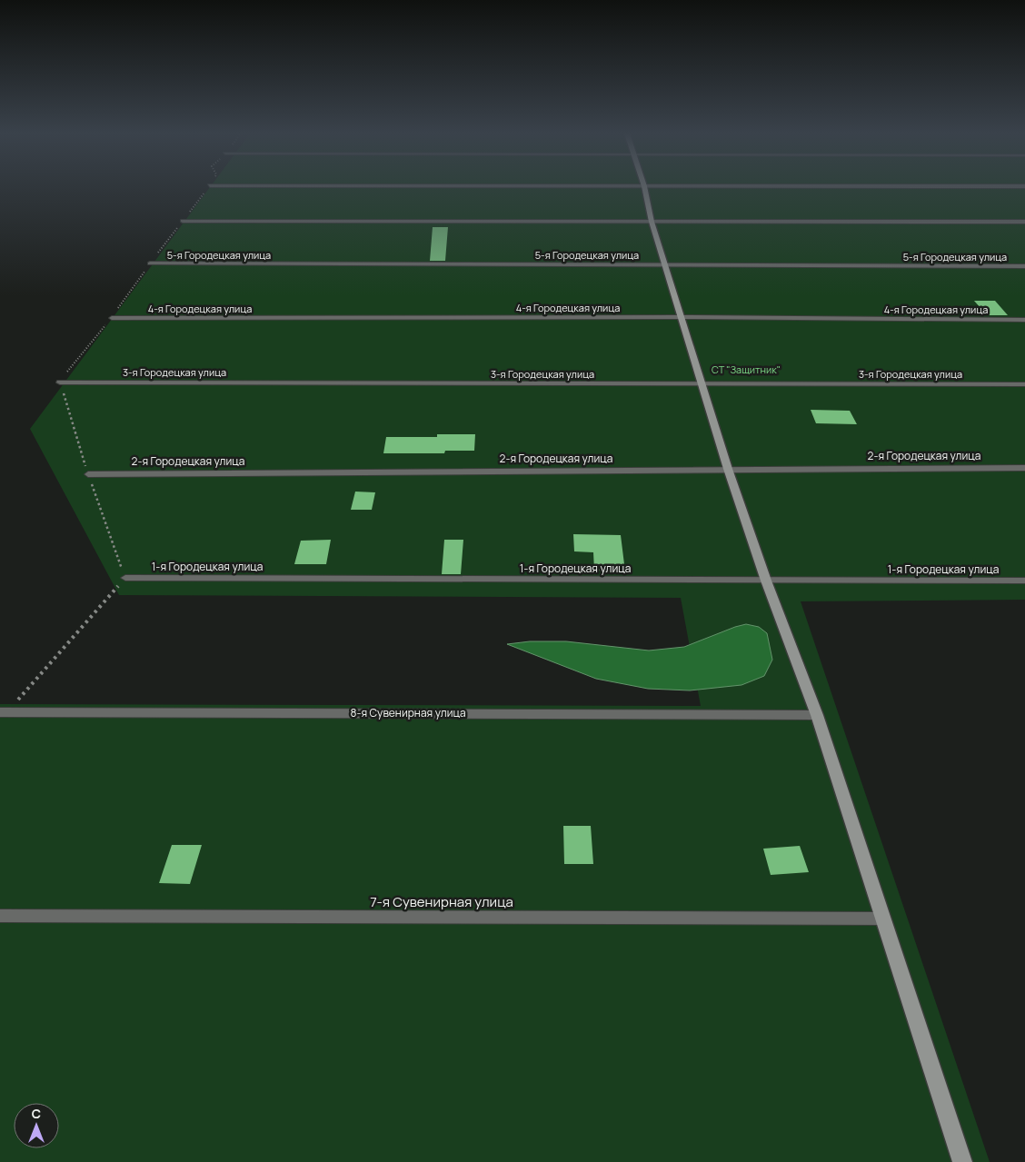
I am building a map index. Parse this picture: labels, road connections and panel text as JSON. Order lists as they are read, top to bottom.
{
  "streets": {
    "lane": [
      "5-я Городецкая улица",
      "4-я Городецкая улица",
      "3-я Городецкая улица",
      "2-я Городецкая улица",
      "1-я Городецкая улица",
      "8-я Сувенирная улица",
      "7-я Сувенирная улица"
    ]
  },
  "parks": ["СТ \"Защитник\""],
  "north": "top"
}
